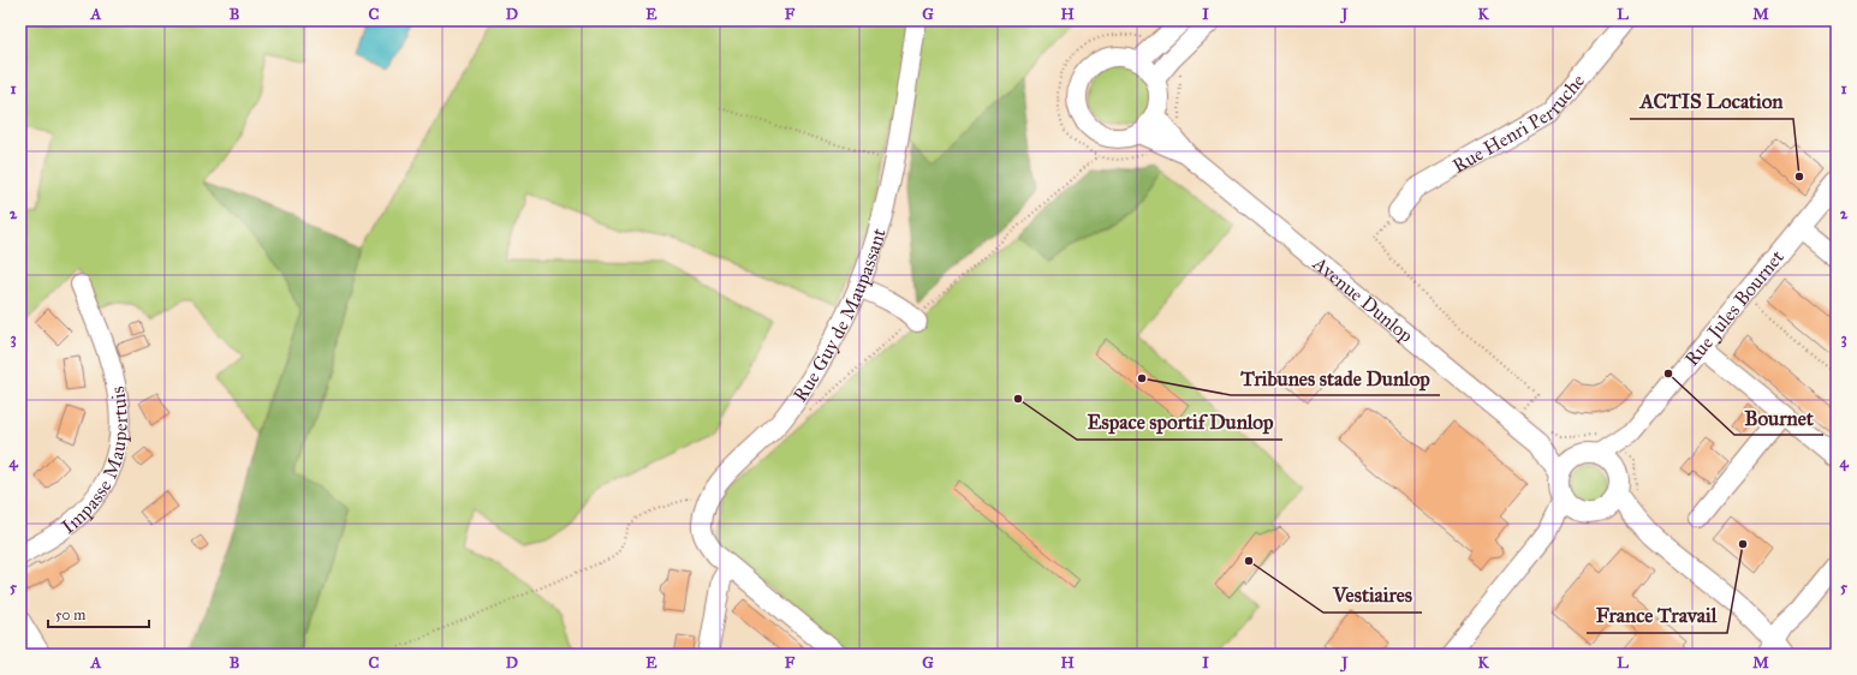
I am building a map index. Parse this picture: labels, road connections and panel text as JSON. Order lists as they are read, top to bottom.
{
  "streets": {
    "street": [
      "Rue Henri Perruche",
      "Avenue Dunlop",
      "Rue Jules Bournet",
      "Rue Guy de Maupassant",
      "Impasse Maupertuis"
    ]
  },
  "crossings": [
    ["Avenue Dunlop", "Rue Jules Bournet"]
  ],
  "places": [
    "ACTIS Location",
    "Bournet",
    "Tribunes stade Dunlop",
    "Espace sportif Dunlop",
    "France Travail",
    "Vestiaires"
  ],
  "scale_bar": "50 m",
  "grid": {
    "columns": [
      "A",
      "B",
      "C",
      "D",
      "E",
      "F",
      "G",
      "H",
      "I",
      "J",
      "K",
      "L",
      "M"
    ],
    "rows": [
      "1",
      "2",
      "3",
      "4",
      "5"
    ]
  }
}
